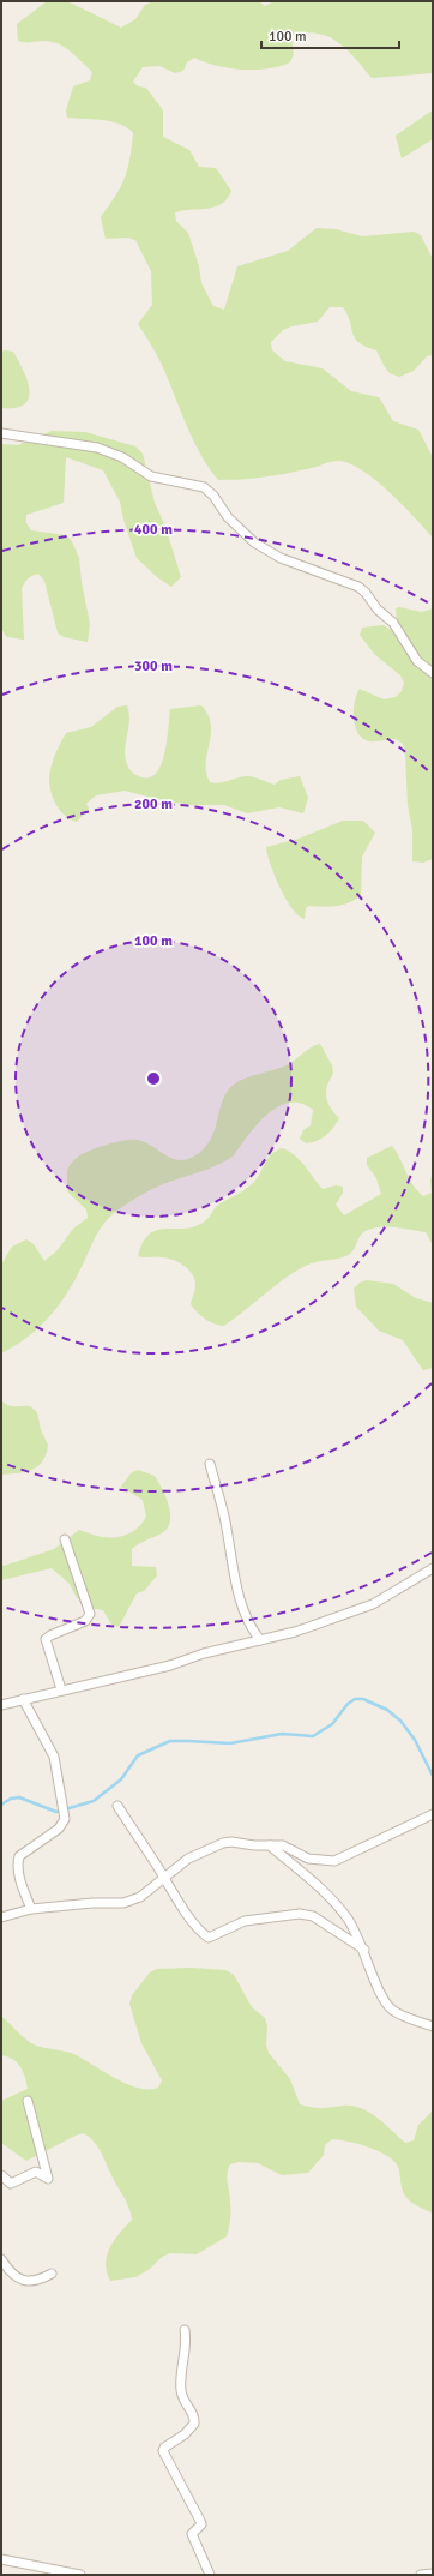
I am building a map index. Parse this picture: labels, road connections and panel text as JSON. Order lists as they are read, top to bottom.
{
  "scale_bar": "100 m",
  "rings": [
    "400 m",
    "300 m",
    "200 m",
    "100 m"
  ]
}
